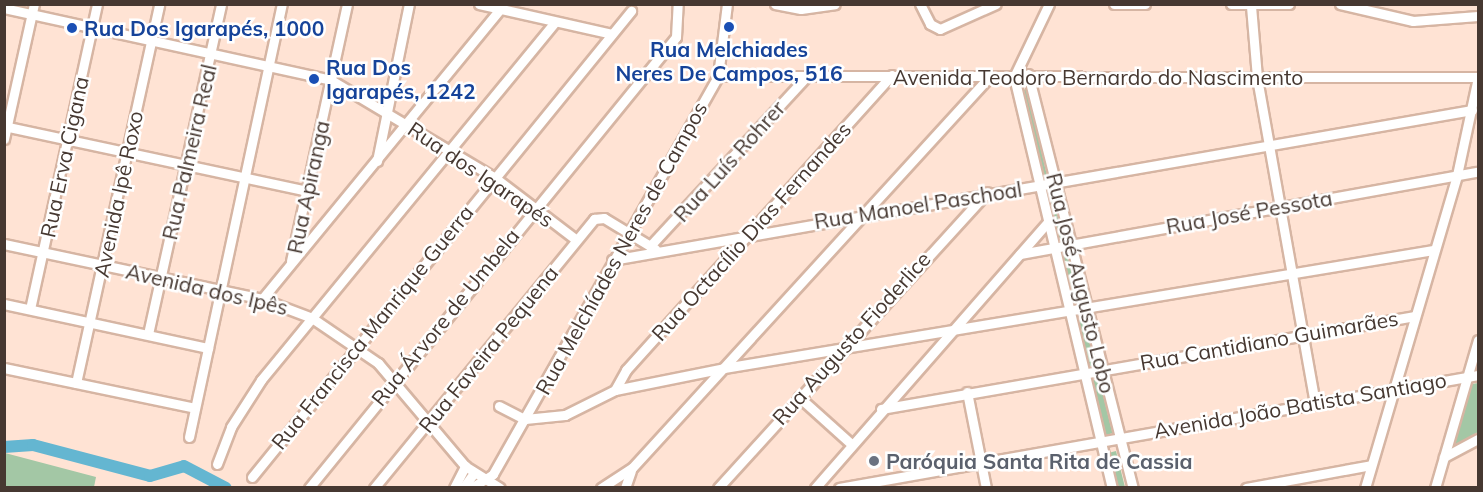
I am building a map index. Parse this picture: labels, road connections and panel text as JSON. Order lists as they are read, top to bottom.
{
  "streets": {
    "street": [
      "Avenida Teodoro Bernardo do Nascimento",
      "Rua Palmeira Real",
      "Rua Erva Cigana",
      "Rua Luís Rohrer",
      "Rua dos Igarapés",
      "Rua Apiranga",
      "Avenida Ipê Roxo",
      "Rua Manoel Paschoal",
      "Rua José Pessota",
      "Rua Octacílio Dias Fernandes",
      "Rua Melchíades Neres de Campos",
      "Rua José Augusto Lobo",
      "Avenida dos Ipês",
      "Rua Árvore de Umbela",
      "Rua Francisca Manrique Guerra",
      "Rua Augusto Fioderlice",
      "Rua Cantidiano Guimarães",
      "Rua Faveira Pequena",
      "Avenida João Batista Santiago"
    ]
  },
  "crossings": [
    ["Avenida Teodoro Bernardo do Nascimento", "Rua Luís Rohrer"],
    ["Avenida Teodoro Bernardo do Nascimento", "Rua Octacílio Dias Fernandes"],
    ["Avenida Teodoro Bernardo do Nascimento", "Rua Melchíades Neres de Campos"],
    ["Avenida Teodoro Bernardo do Nascimento", "Rua José Augusto Lobo"],
    ["Rua Palmeira Real", "Rua dos Igarapés"],
    ["Rua Palmeira Real", "Avenida dos Ipês"],
    ["Rua Erva Cigana", "Rua dos Igarapés"],
    ["Rua Erva Cigana", "Avenida dos Ipês"],
    ["Rua Luís Rohrer", "Rua Manoel Paschoal"],
    ["Rua dos Igarapés", "Rua Apiranga"],
    ["Rua dos Igarapés", "Avenida Ipê Roxo"],
    ["Rua dos Igarapés", "Rua Árvore de Umbela"],
    ["Rua dos Igarapés", "Rua Francisca Manrique Guerra"],
    ["Rua dos Igarapés", "Rua Faveira Pequena"],
    ["Avenida Ipê Roxo", "Avenida dos Ipês"],
    ["Rua Manoel Paschoal", "Rua Octacílio Dias Fernandes"],
    ["Rua Manoel Paschoal", "Rua Melchíades Neres de Campos"],
    ["Rua Manoel Paschoal", "Rua José Augusto Lobo"],
    ["Rua Manoel Paschoal", "Rua Augusto Fioderlice"],
    ["Rua José Pessota", "Rua José Augusto Lobo"],
    ["Rua Melchíades Neres de Campos", "Avenida dos Ipês"],
    ["Rua Melchíades Neres de Campos", "Rua Faveira Pequena"],
    ["Rua José Augusto Lobo", "Rua Cantidiano Guimarães"],
    ["Rua José Augusto Lobo", "Avenida João Batista Santiago"],
    ["Avenida dos Ipês", "Rua Árvore de Umbela"],
    ["Avenida dos Ipês", "Rua Francisca Manrique Guerra"],
    ["Avenida dos Ipês", "Rua Faveira Pequena"]
  ],
  "places": [
    "Rua Melchiades Neres De Campos, 516",
    "Rua Dos Igarapés, 1000",
    "Rua Dos Igarapés, 1242",
    "Paróquia Santa Rita de Cassia"
  ]
}
